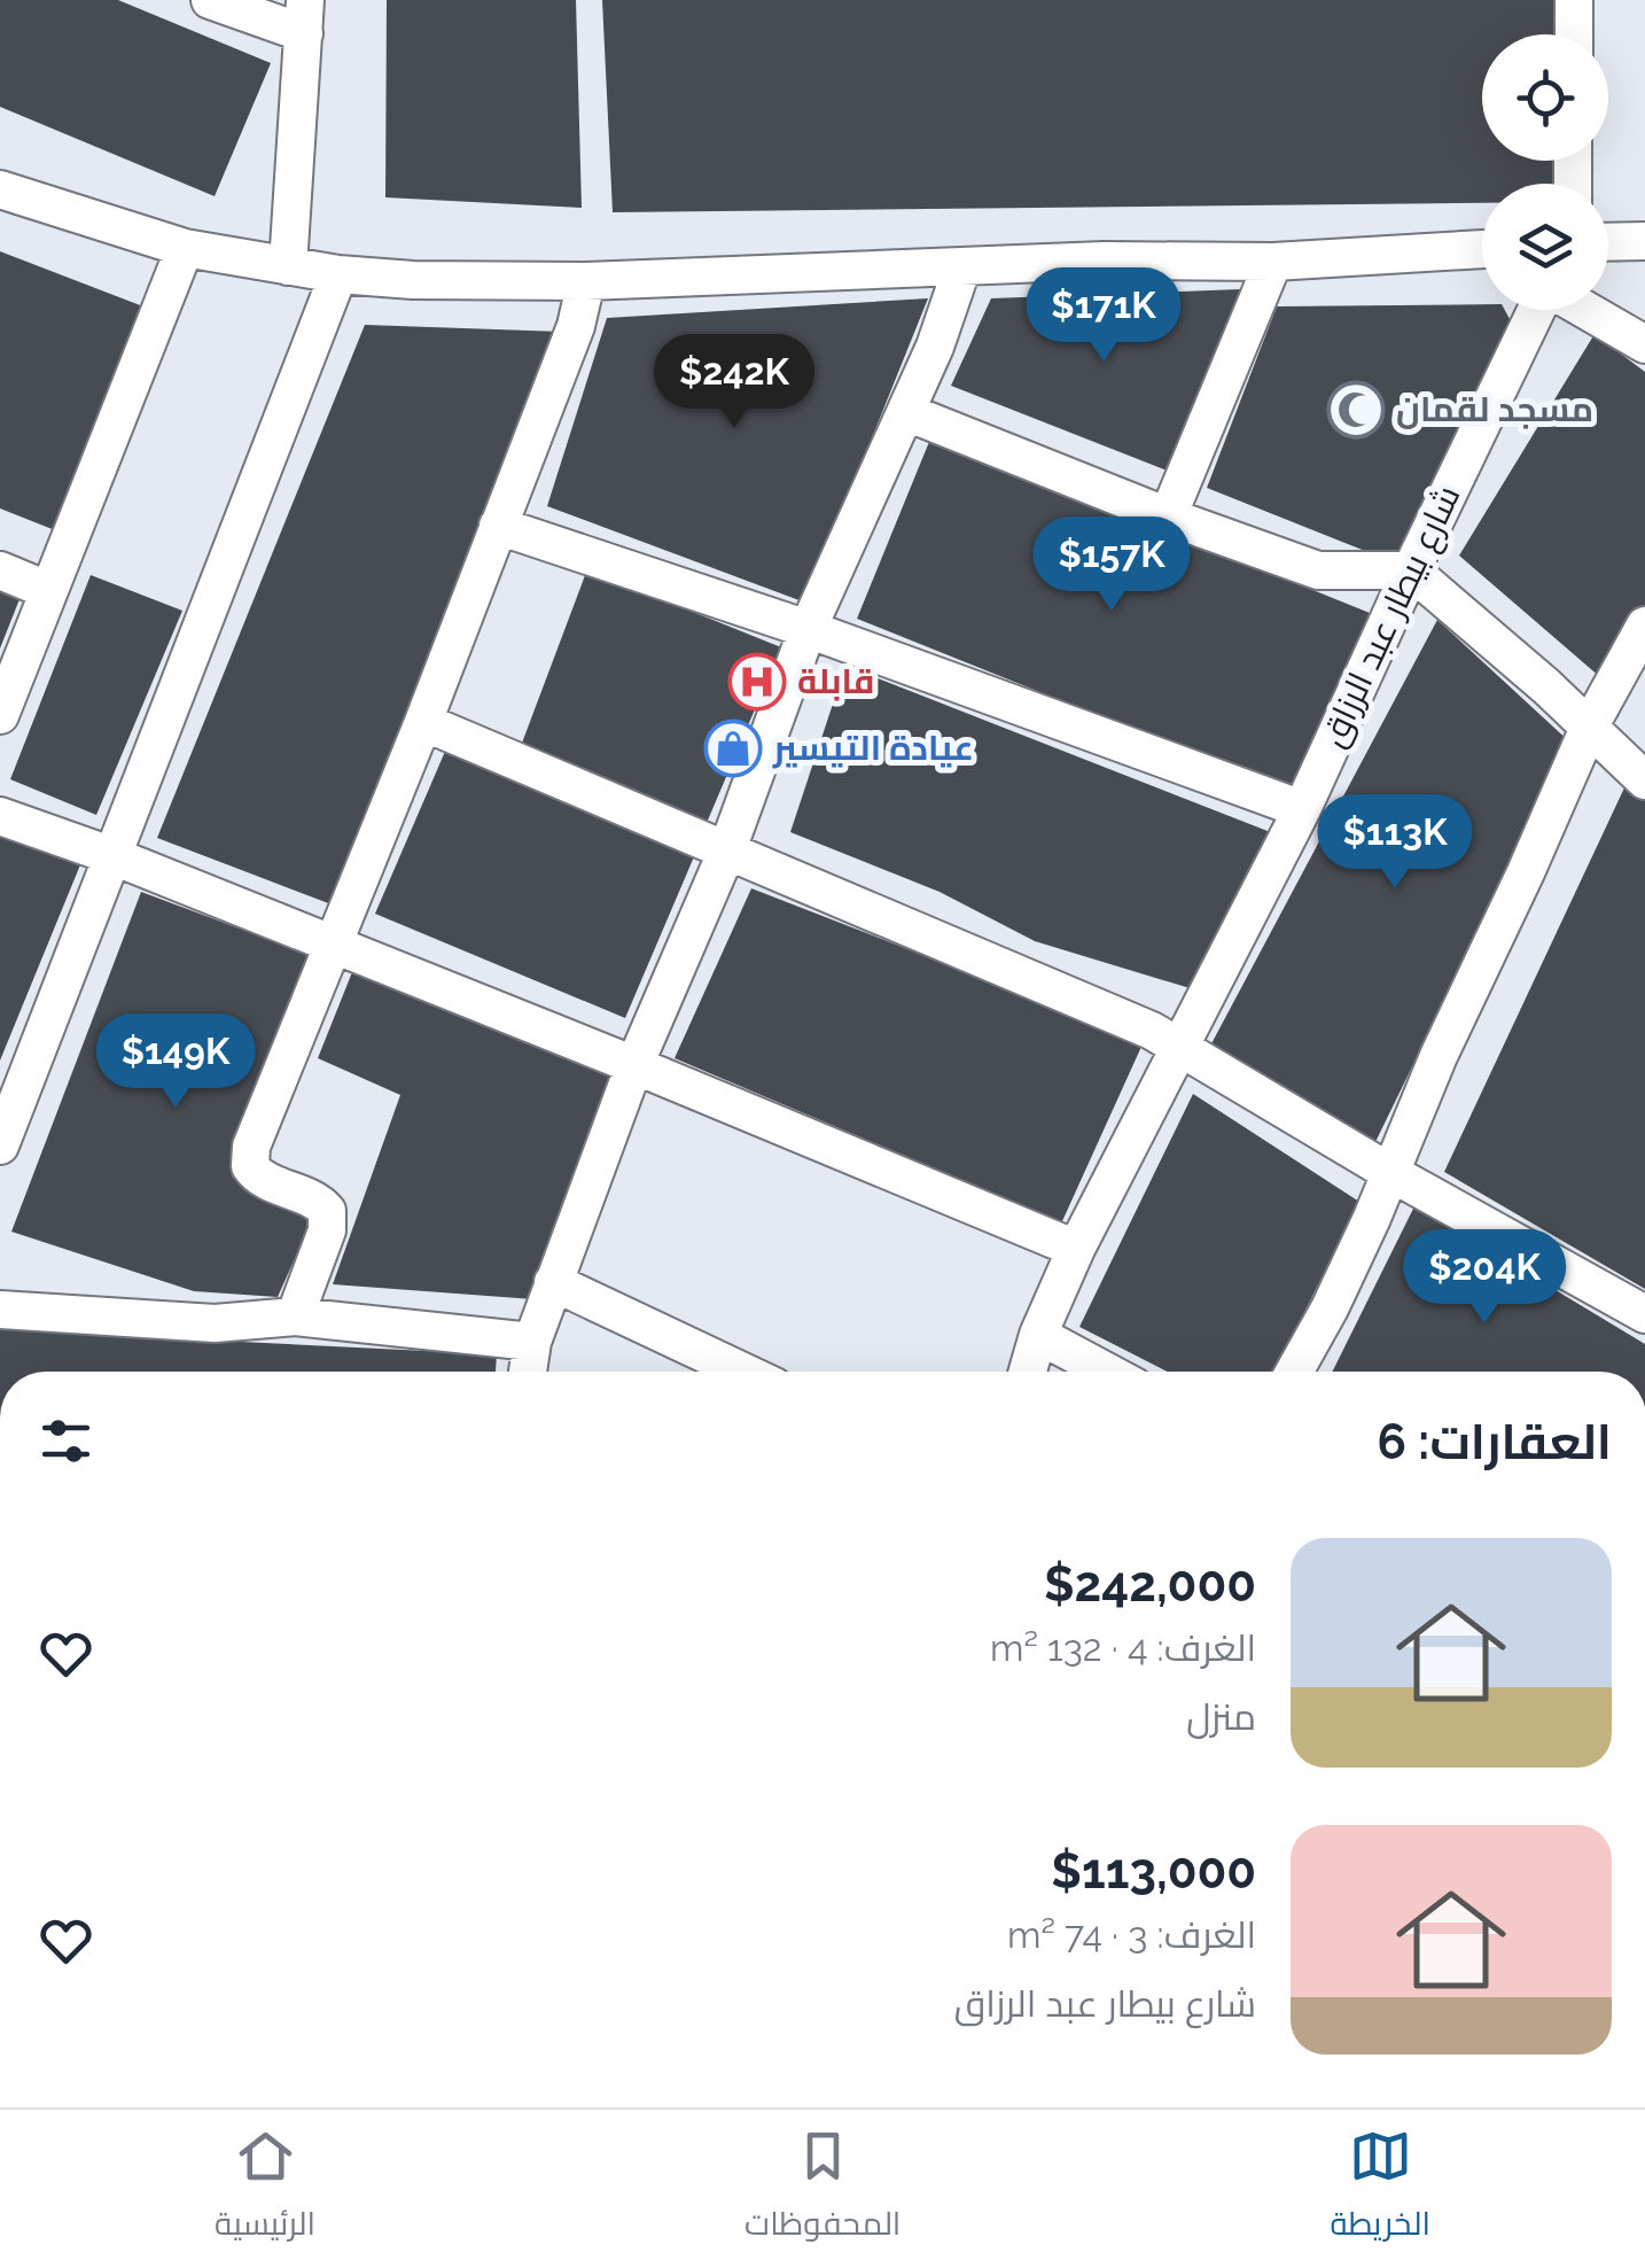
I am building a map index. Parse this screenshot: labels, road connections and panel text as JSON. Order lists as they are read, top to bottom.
{
  "streets": {
    "street": ["شارع بيطار عبد الرزاق"]
  },
  "places": {
    "mosque": ["مسجد لقمان"],
    "hospital": ["قابلة"],
    "shop": ["عيادة التيسير"]
  },
  "page": {
    "price": [
      "$171K",
      "$242K",
      "$157K",
      "$113K",
      "$149K",
      "$204K"
    ],
    "heading": "العقارات: 6",
    "list": [
      {
        "name": "$242,000",
        "note": "الغرف: 4 · 132 m² · منزل"
      },
      {
        "name": "$113,000",
        "note": "الغرف: 3 · 74 m² · شارع بيطار عبد الرزاق"
      }
    ],
    "tabs": ["الخريطة", "المحفوظات", "الرئيسية"]
  }
}
